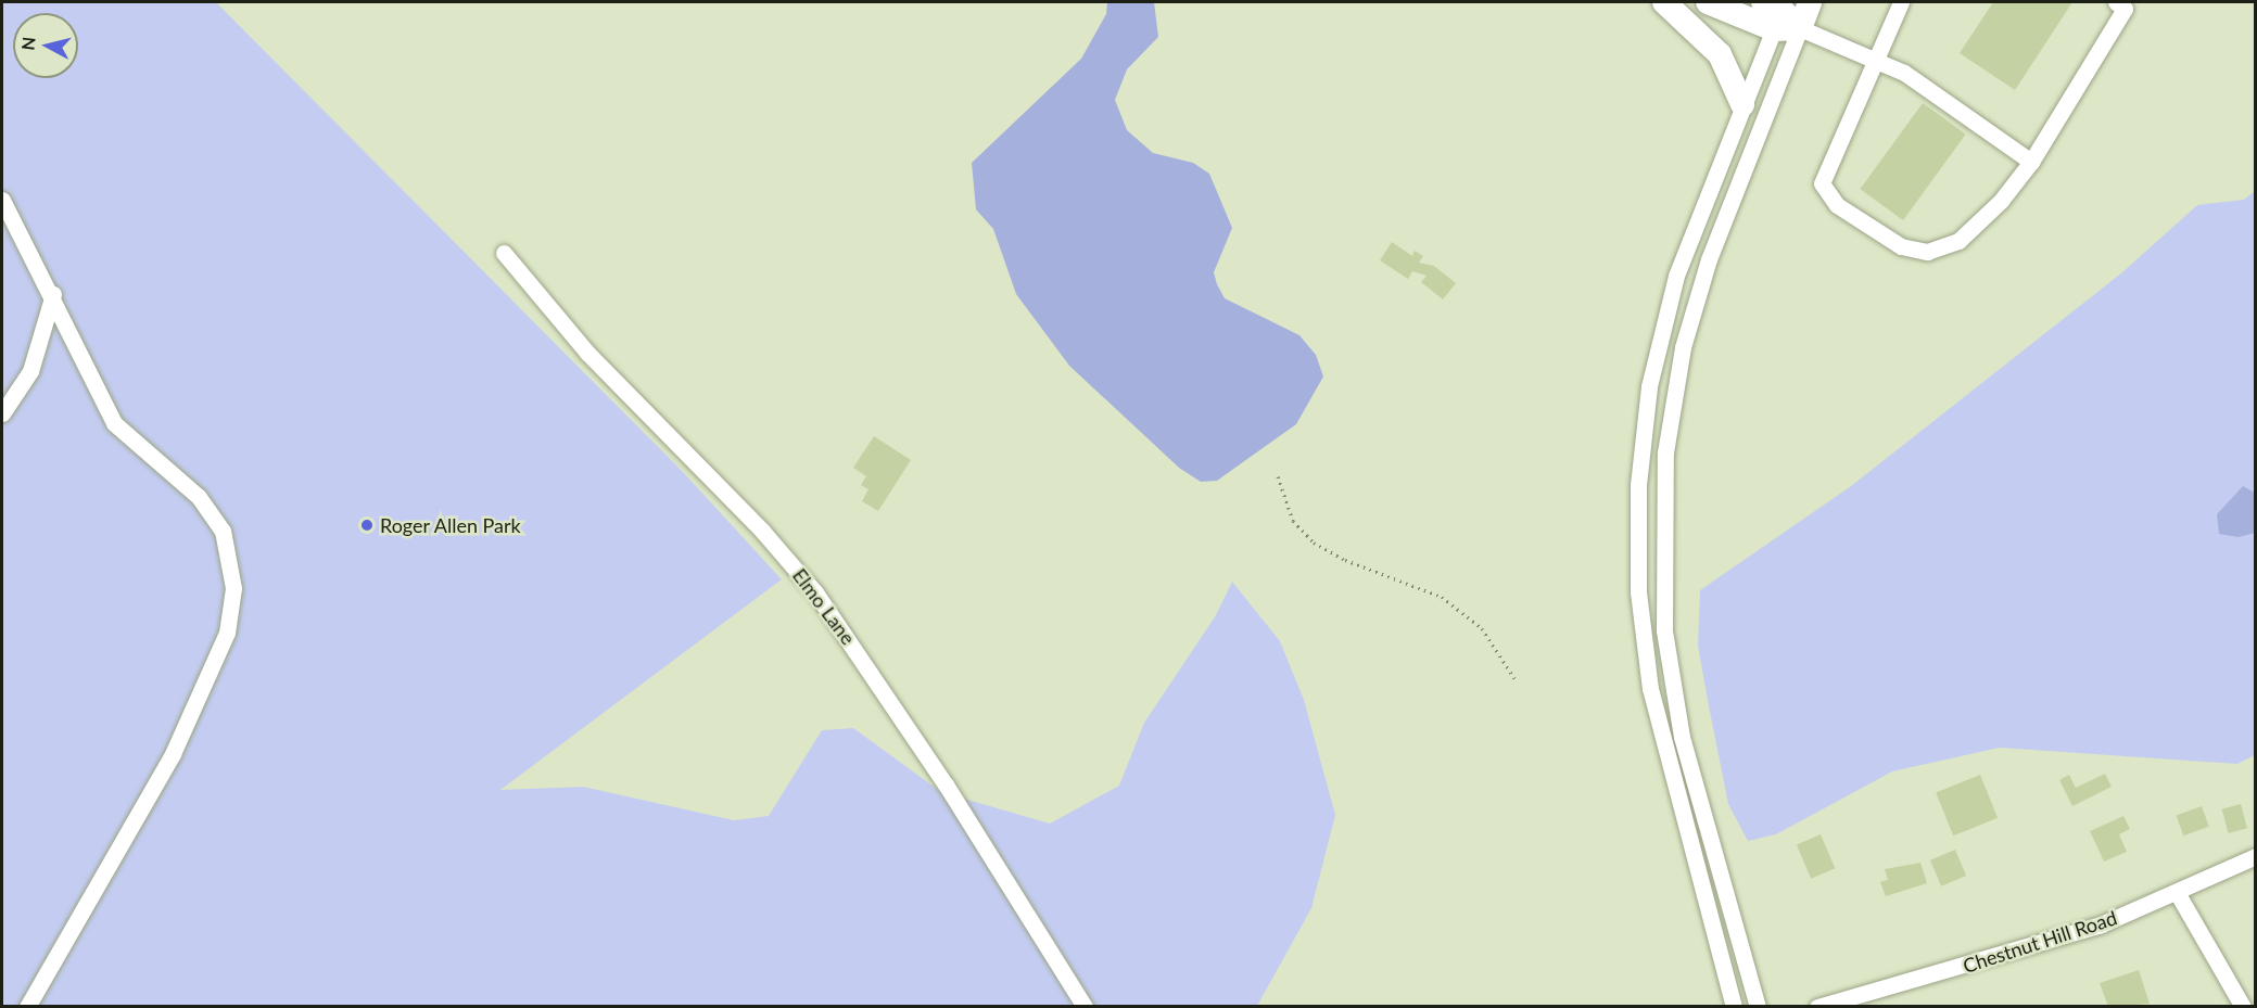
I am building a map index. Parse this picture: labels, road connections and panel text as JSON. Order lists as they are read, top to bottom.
{
  "streets": {
    "street": ["Elmo Lane", "Chestnut Hill Road"]
  },
  "places": ["Roger Allen Park"],
  "north": "left"
}
